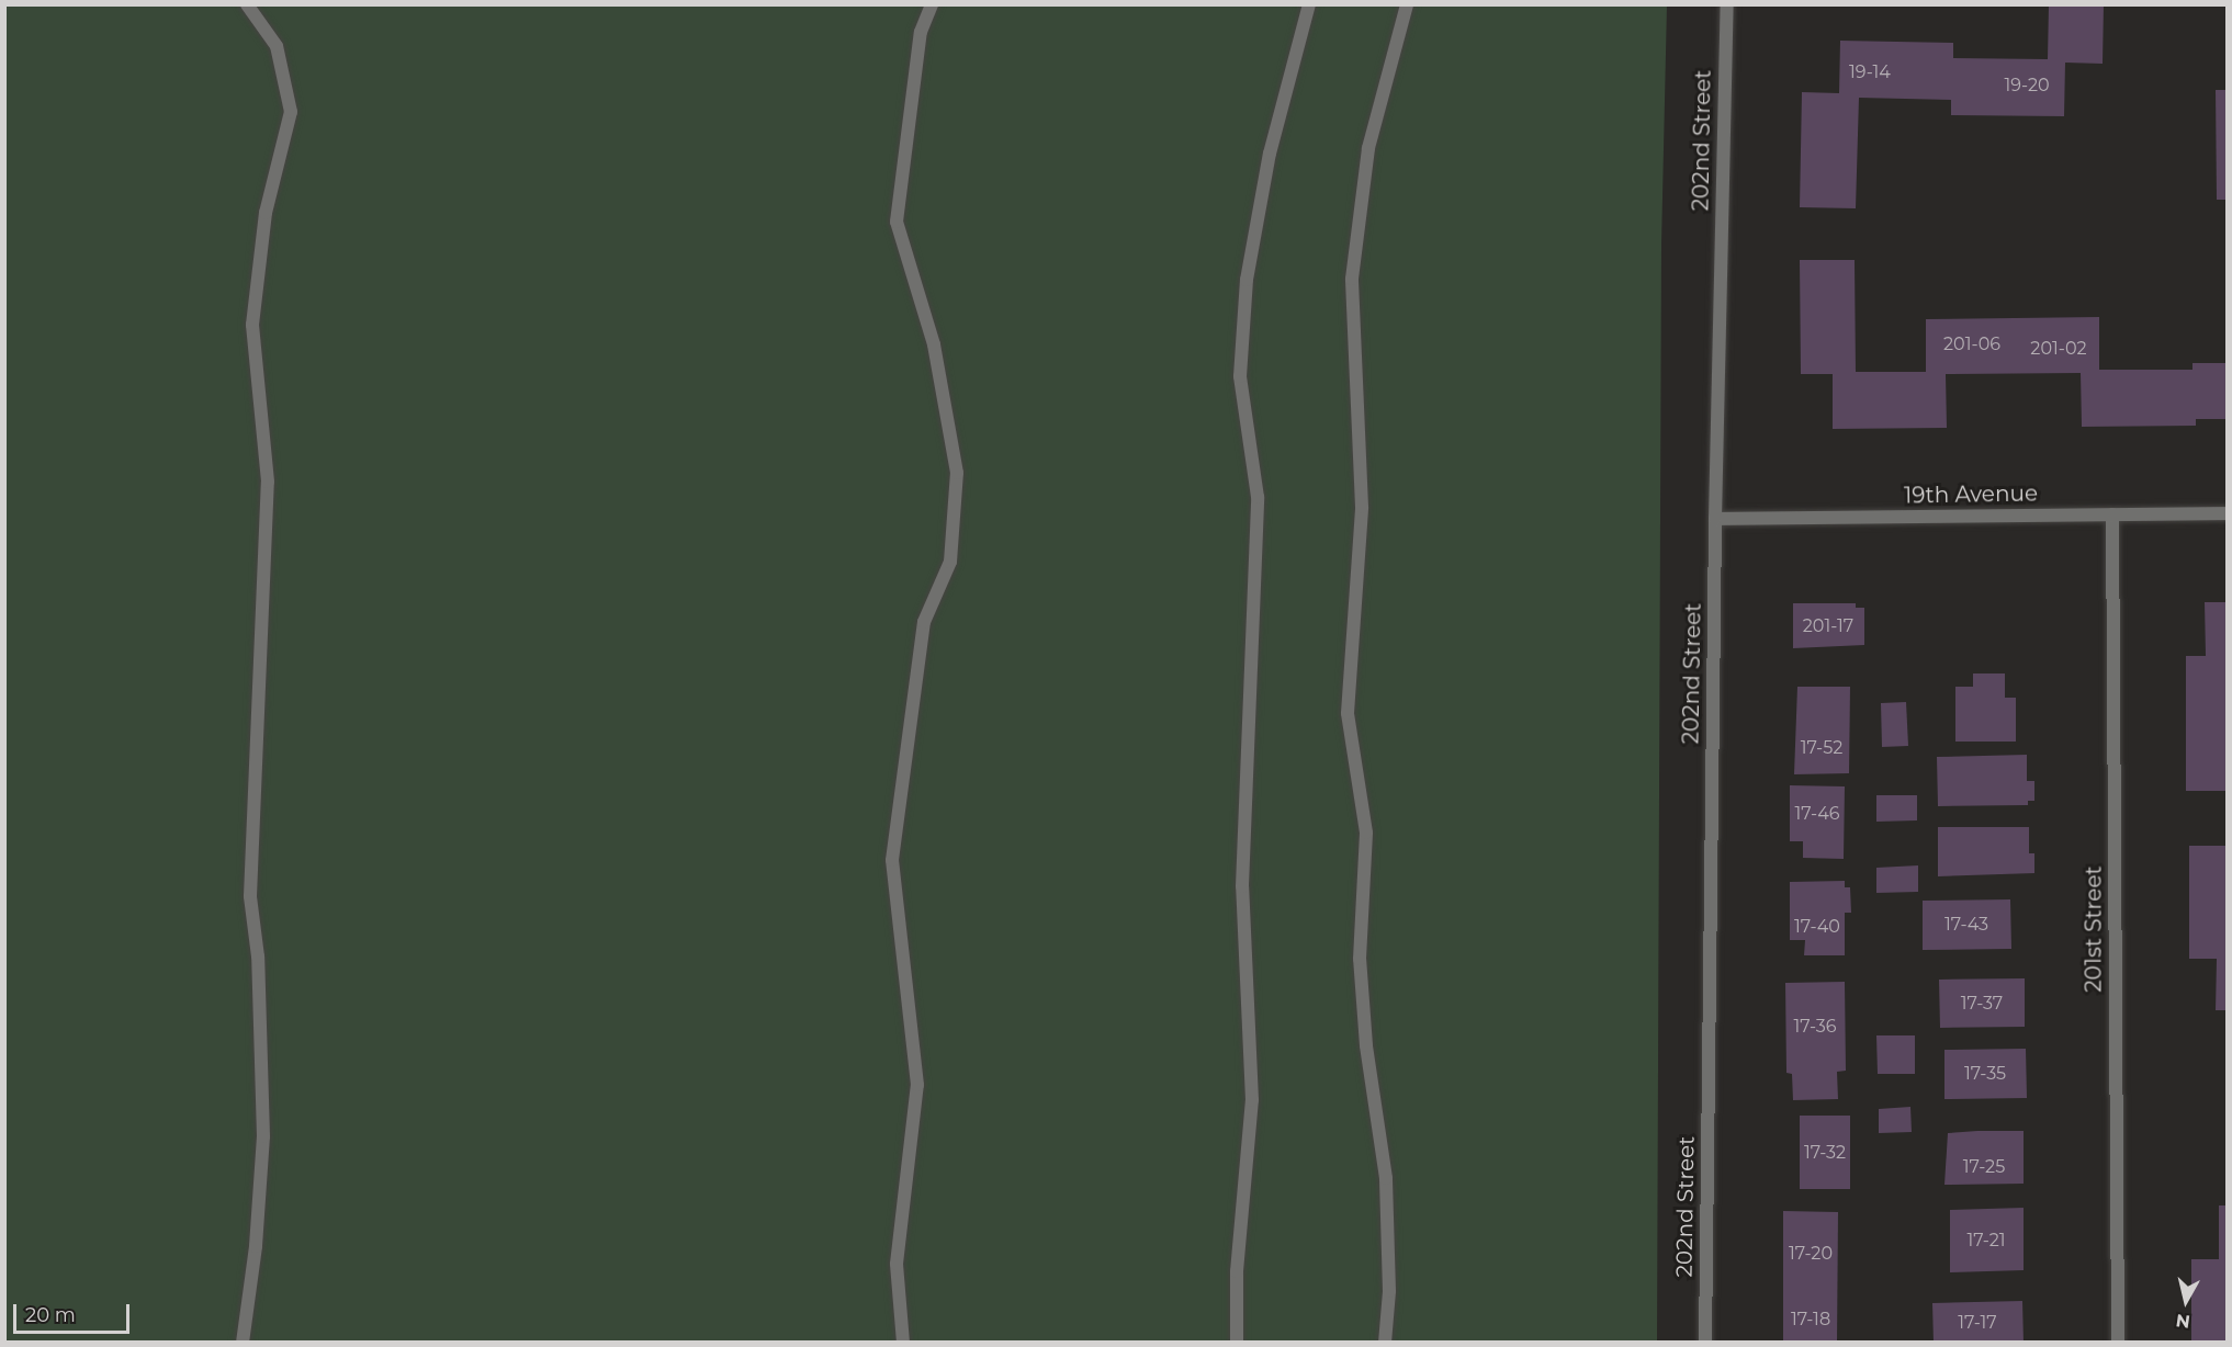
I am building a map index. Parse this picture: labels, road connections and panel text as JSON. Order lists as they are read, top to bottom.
{
  "streets": {
    "street": ["202nd Street", "19th Avenue", "201st Street"]
  },
  "crossings": [
    ["202nd Street", "19th Avenue"],
    ["19th Avenue", "201st Street"]
  ],
  "house_numbers": [
    "19-14",
    "19-20",
    "201-06",
    "201-02",
    "201-17",
    "17-52",
    "17-46",
    "17-43",
    "17-40",
    "17-37",
    "17-36",
    "17-35",
    "17-32",
    "17-25",
    "17-21",
    "17-20",
    "17-18",
    "17-17"
  ],
  "scale_bar": "20 m",
  "north": "bottom"
}
